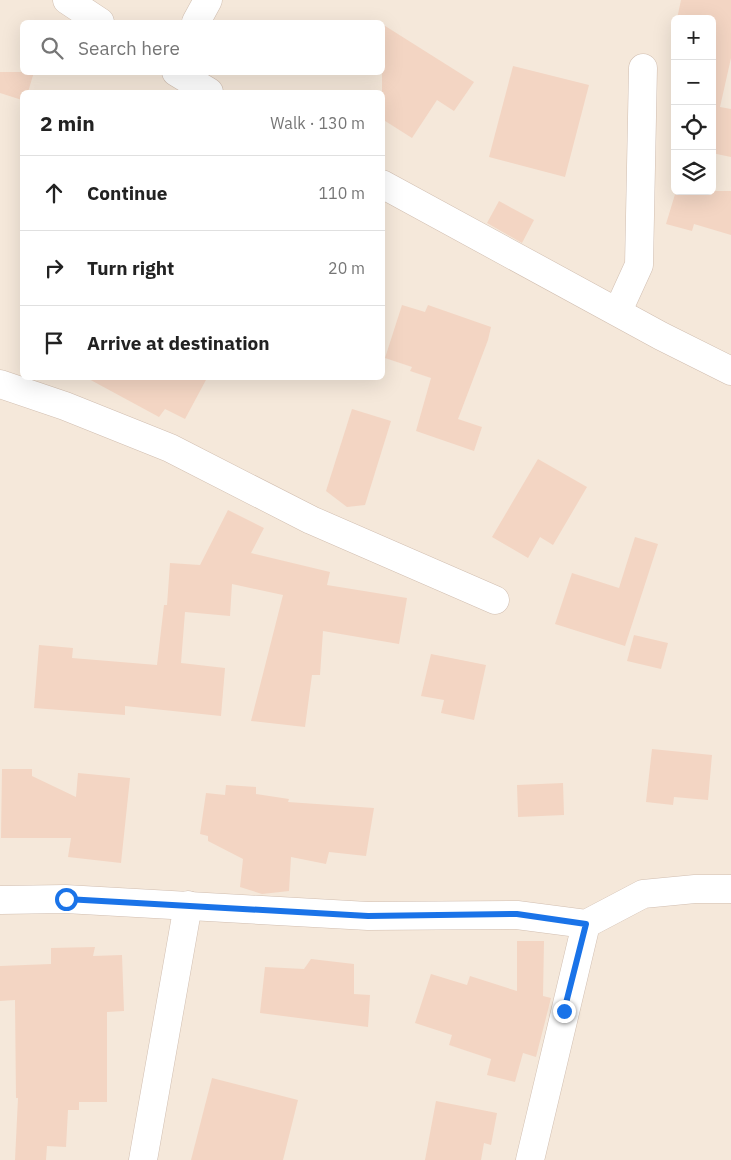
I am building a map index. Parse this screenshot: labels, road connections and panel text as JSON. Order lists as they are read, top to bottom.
{
  "page": {
    "map_buttons": ["+", "−"],
    "search": "Search here",
    "heading": ["2 min", "Walk · 130 m"],
    "list": [
      ["Continue", "110 m"],
      ["Turn right", "20 m"],
      "Arrive at destination"
    ]
  }
}
